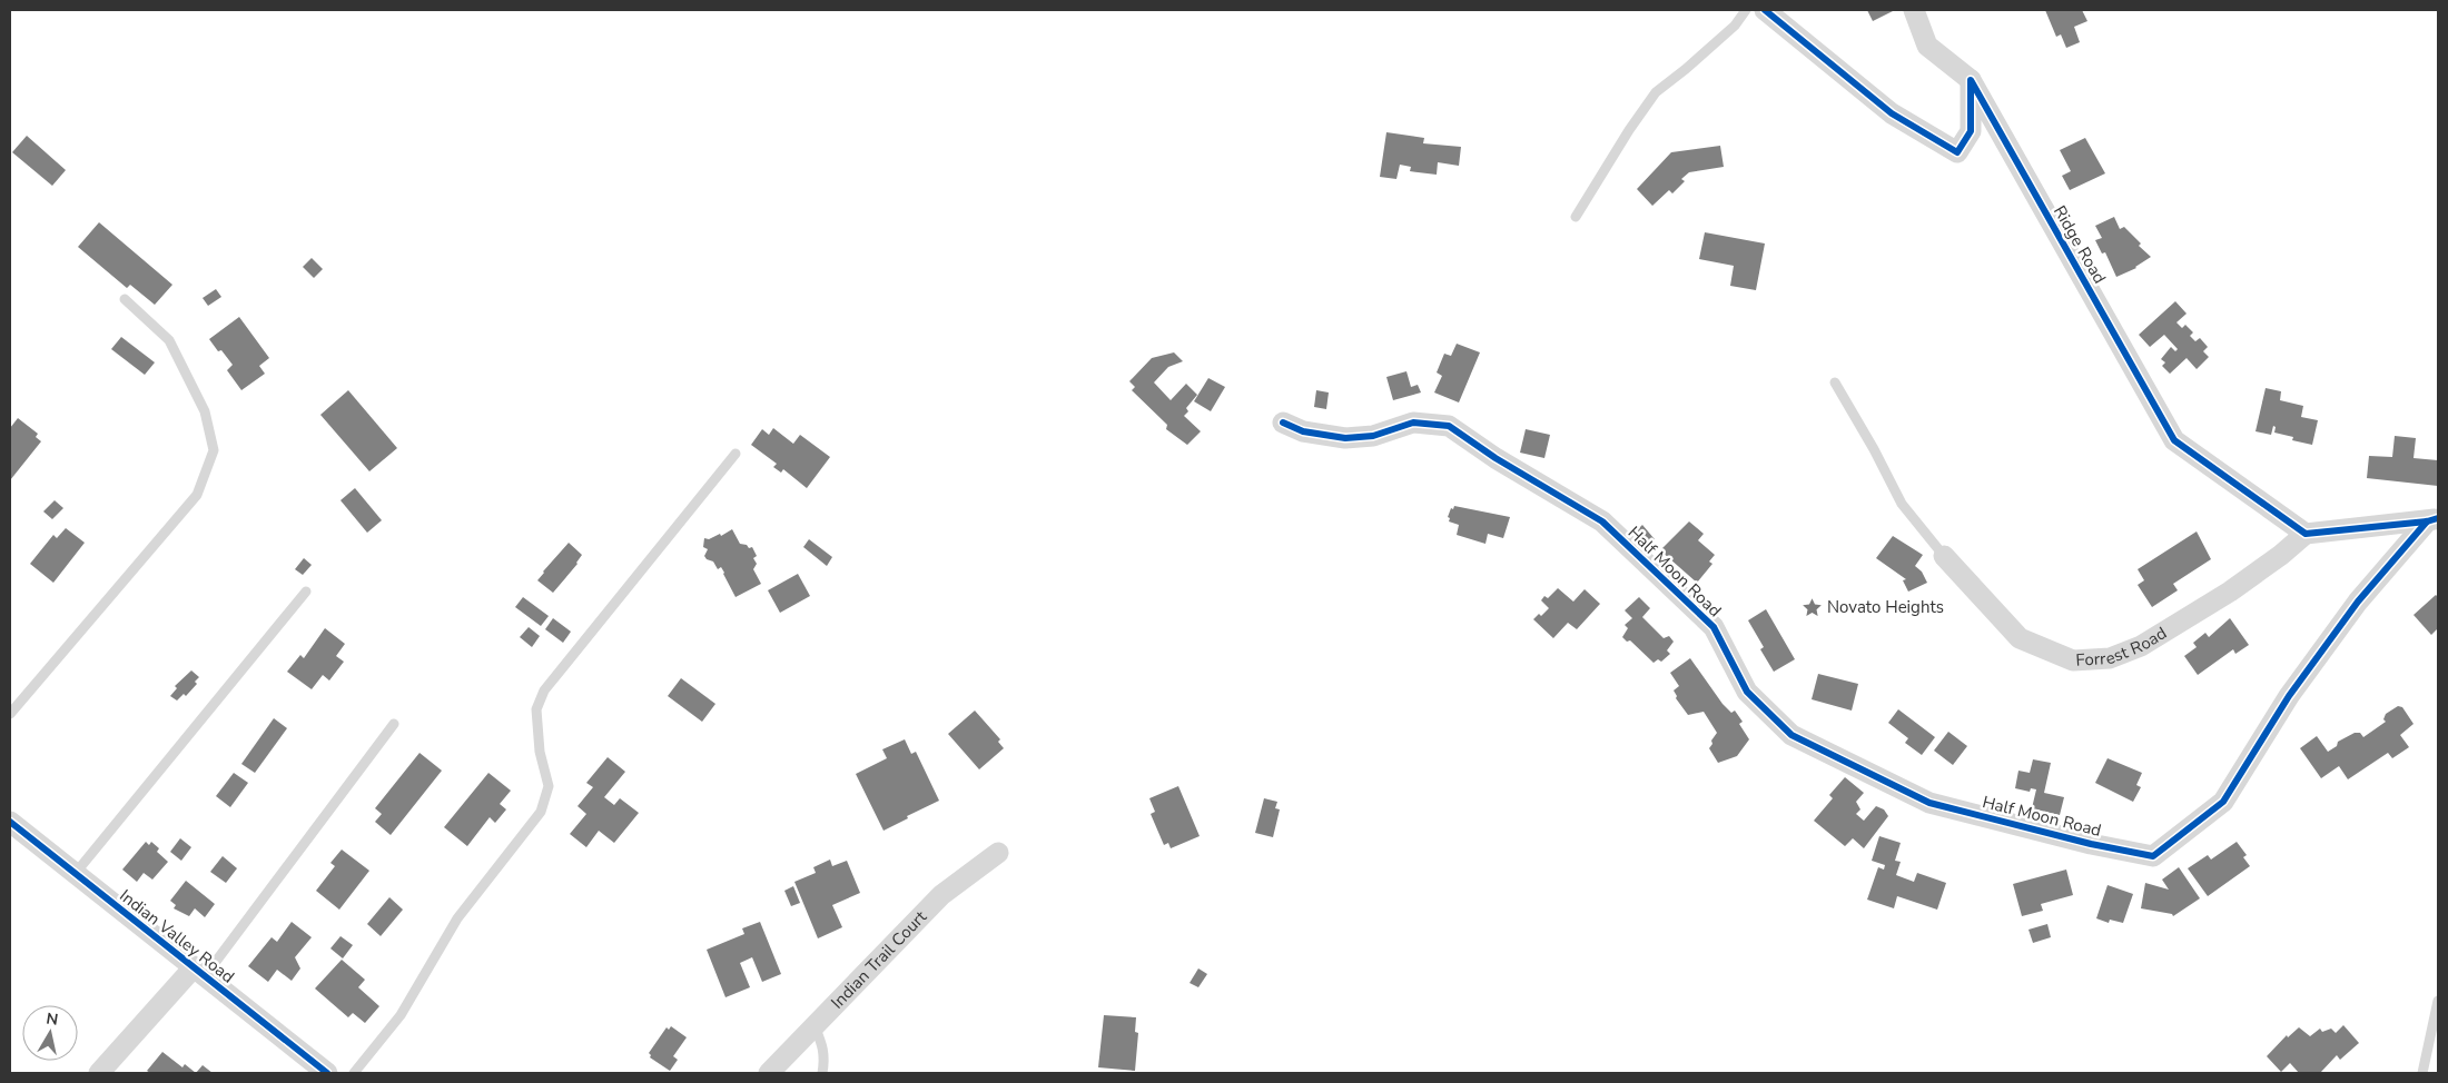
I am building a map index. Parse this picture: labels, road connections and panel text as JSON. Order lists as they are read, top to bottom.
{
  "streets": {
    "street": [
      "Ridge Road",
      "Half Moon Road",
      "Forrest Road",
      "Indian Valley Road",
      "Indian Trail Court"
    ]
  },
  "crossings": [
    ["Ridge Road", "Forrest Road"]
  ],
  "places": {
    "place": ["Novato Heights"]
  },
  "north": "top"
}
